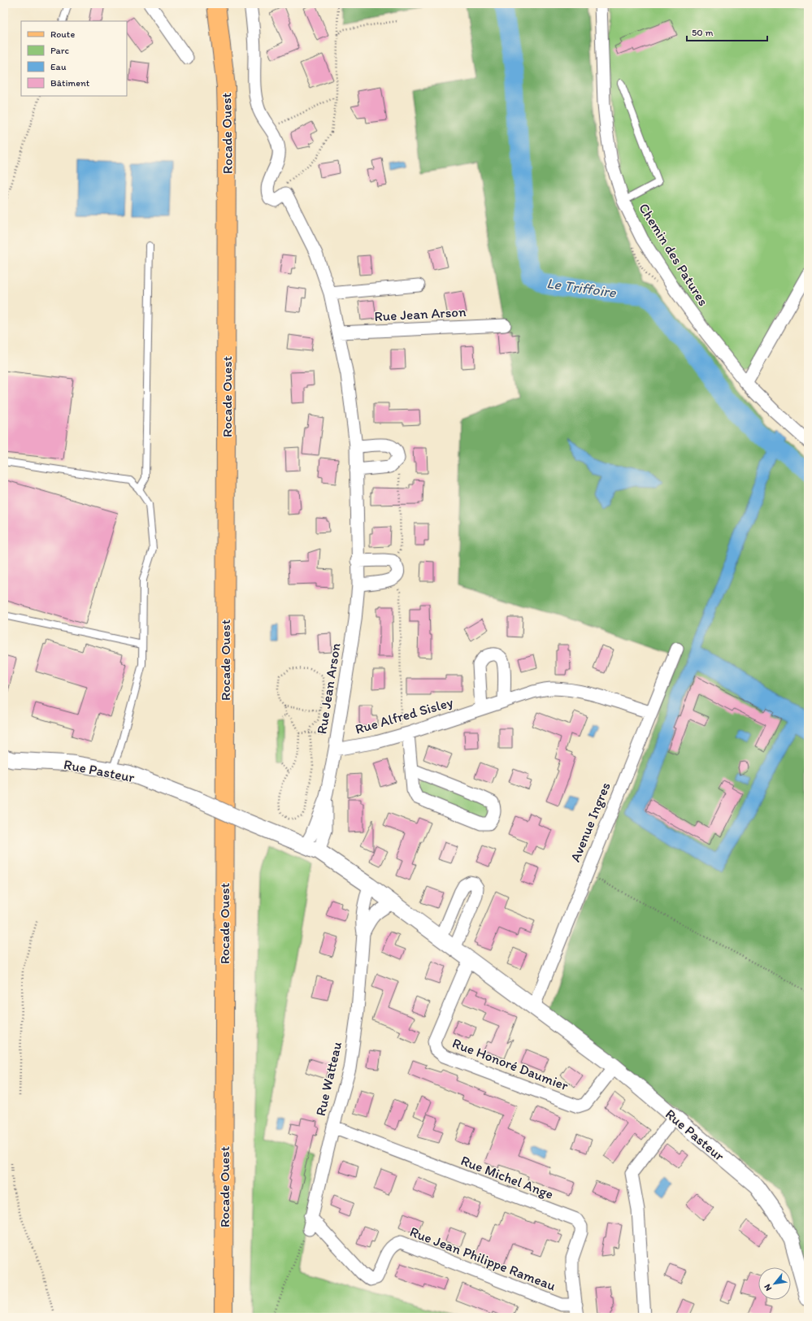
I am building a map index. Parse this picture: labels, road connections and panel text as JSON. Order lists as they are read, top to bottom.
{
  "streets": {
    "main road": ["Rocade Ouest"],
    "street": [
      "Chemin des Patures",
      "Rue Jean Arson",
      "Rue Alfred Sisley",
      "Rue Pasteur",
      "Avenue Ingres",
      "Rue Honoré Daumier",
      "Rue Watteau",
      "Rue Michel Ange",
      "Rue Jean Philippe Rameau"
    ]
  },
  "crossings": [
    ["Rue Jean Arson", "Rue Alfred Sisley"],
    ["Rue Jean Arson", "Rue Pasteur"],
    ["Rue Alfred Sisley", "Avenue Ingres"],
    ["Rue Pasteur", "Avenue Ingres"],
    ["Rue Pasteur", "Rue Honoré Daumier"],
    ["Rue Pasteur", "Rue Watteau"],
    ["Rue Watteau", "Rue Michel Ange"],
    ["Rue Watteau", "Rue Jean Philippe Rameau"],
    ["Rue Michel Ange", "Rue Jean Philippe Rameau"]
  ],
  "water": ["Le Triffoire"],
  "legend": [
    "Route",
    "Parc",
    "Eau",
    "Bâtiment"
  ],
  "scale_bar": "50 m",
  "north": "bottom left"
}
